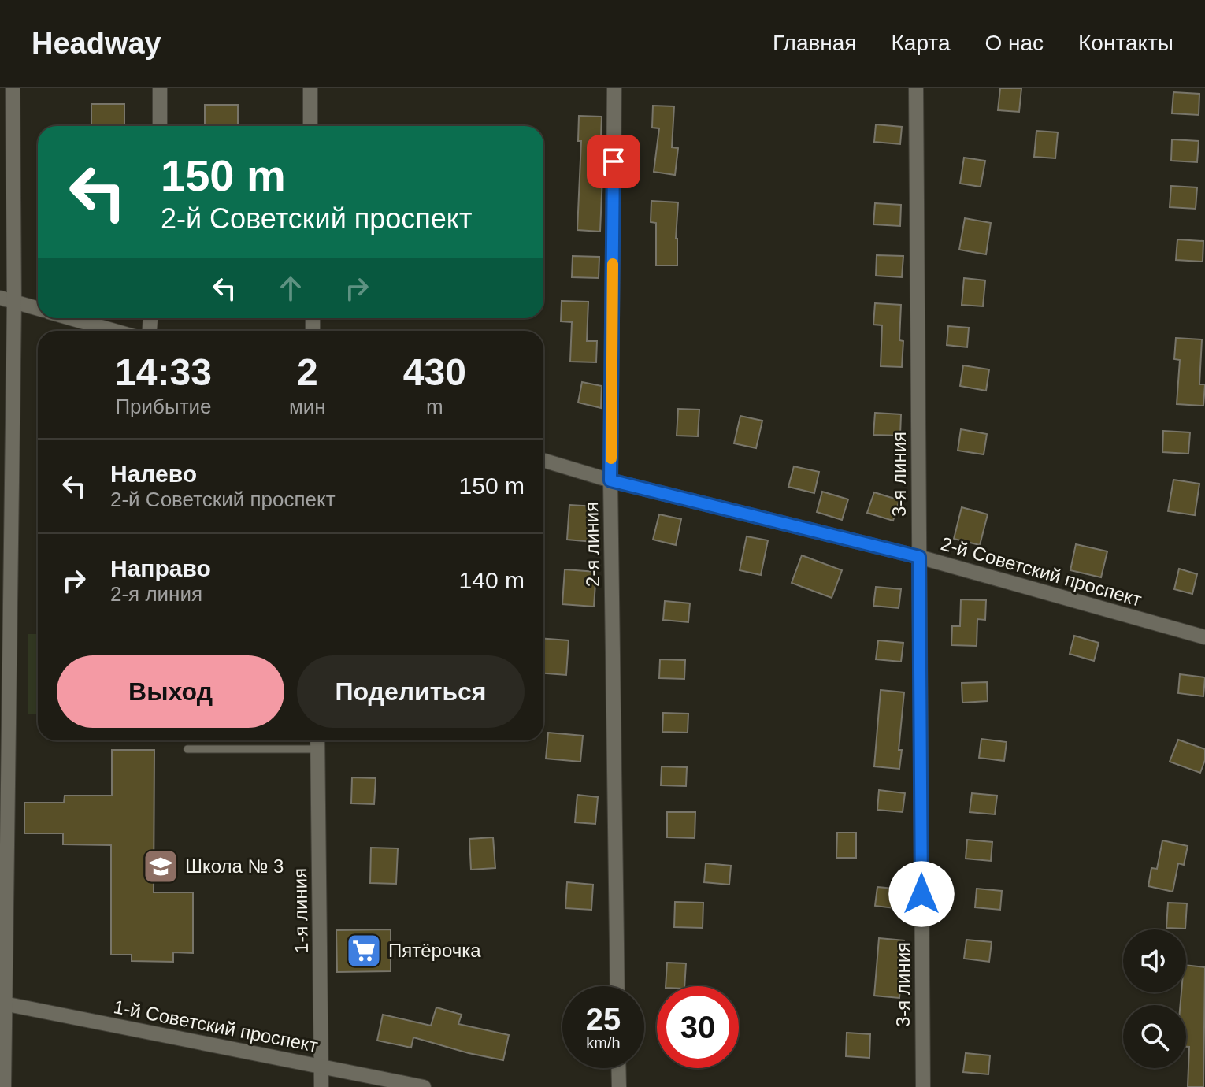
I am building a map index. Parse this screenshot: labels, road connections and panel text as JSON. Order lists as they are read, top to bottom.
{
  "streets": {
    "street": [
      "3-я линия",
      "2-я линия",
      "2-й Советский проспект",
      "1-я линия",
      "1-й Советский проспект"
    ]
  },
  "crossings": [
    ["3-я линия", "2-й Советский проспект"],
    ["2-я линия", "2-й Советский проспект"],
    ["1-я линия", "1-й Советский проспект"]
  ],
  "places": {
    "school or university": ["Школа № 3"],
    "supermarket": ["Пятёрочка"]
  },
  "page": {
    "header": "Headway",
    "nav": [
      "Главная",
      "Карта",
      "О нас",
      "Контакты"
    ],
    "turn": ["150 m", "2-й Советский проспект"],
    "eta": [
      "14:33",
      "Прибытие",
      "2",
      "мин",
      "430",
      "m"
    ],
    "list": [
      {
        "name": "Налево",
        "note": "2-й Советский проспект",
        "value": "150 m"
      },
      {
        "name": "Направо",
        "note": "2-я линия",
        "value": "140 m"
      }
    ],
    "buttons": ["Выход", "Поделиться"],
    "speed": "25 km/h",
    "limit": "30"
  }
}
